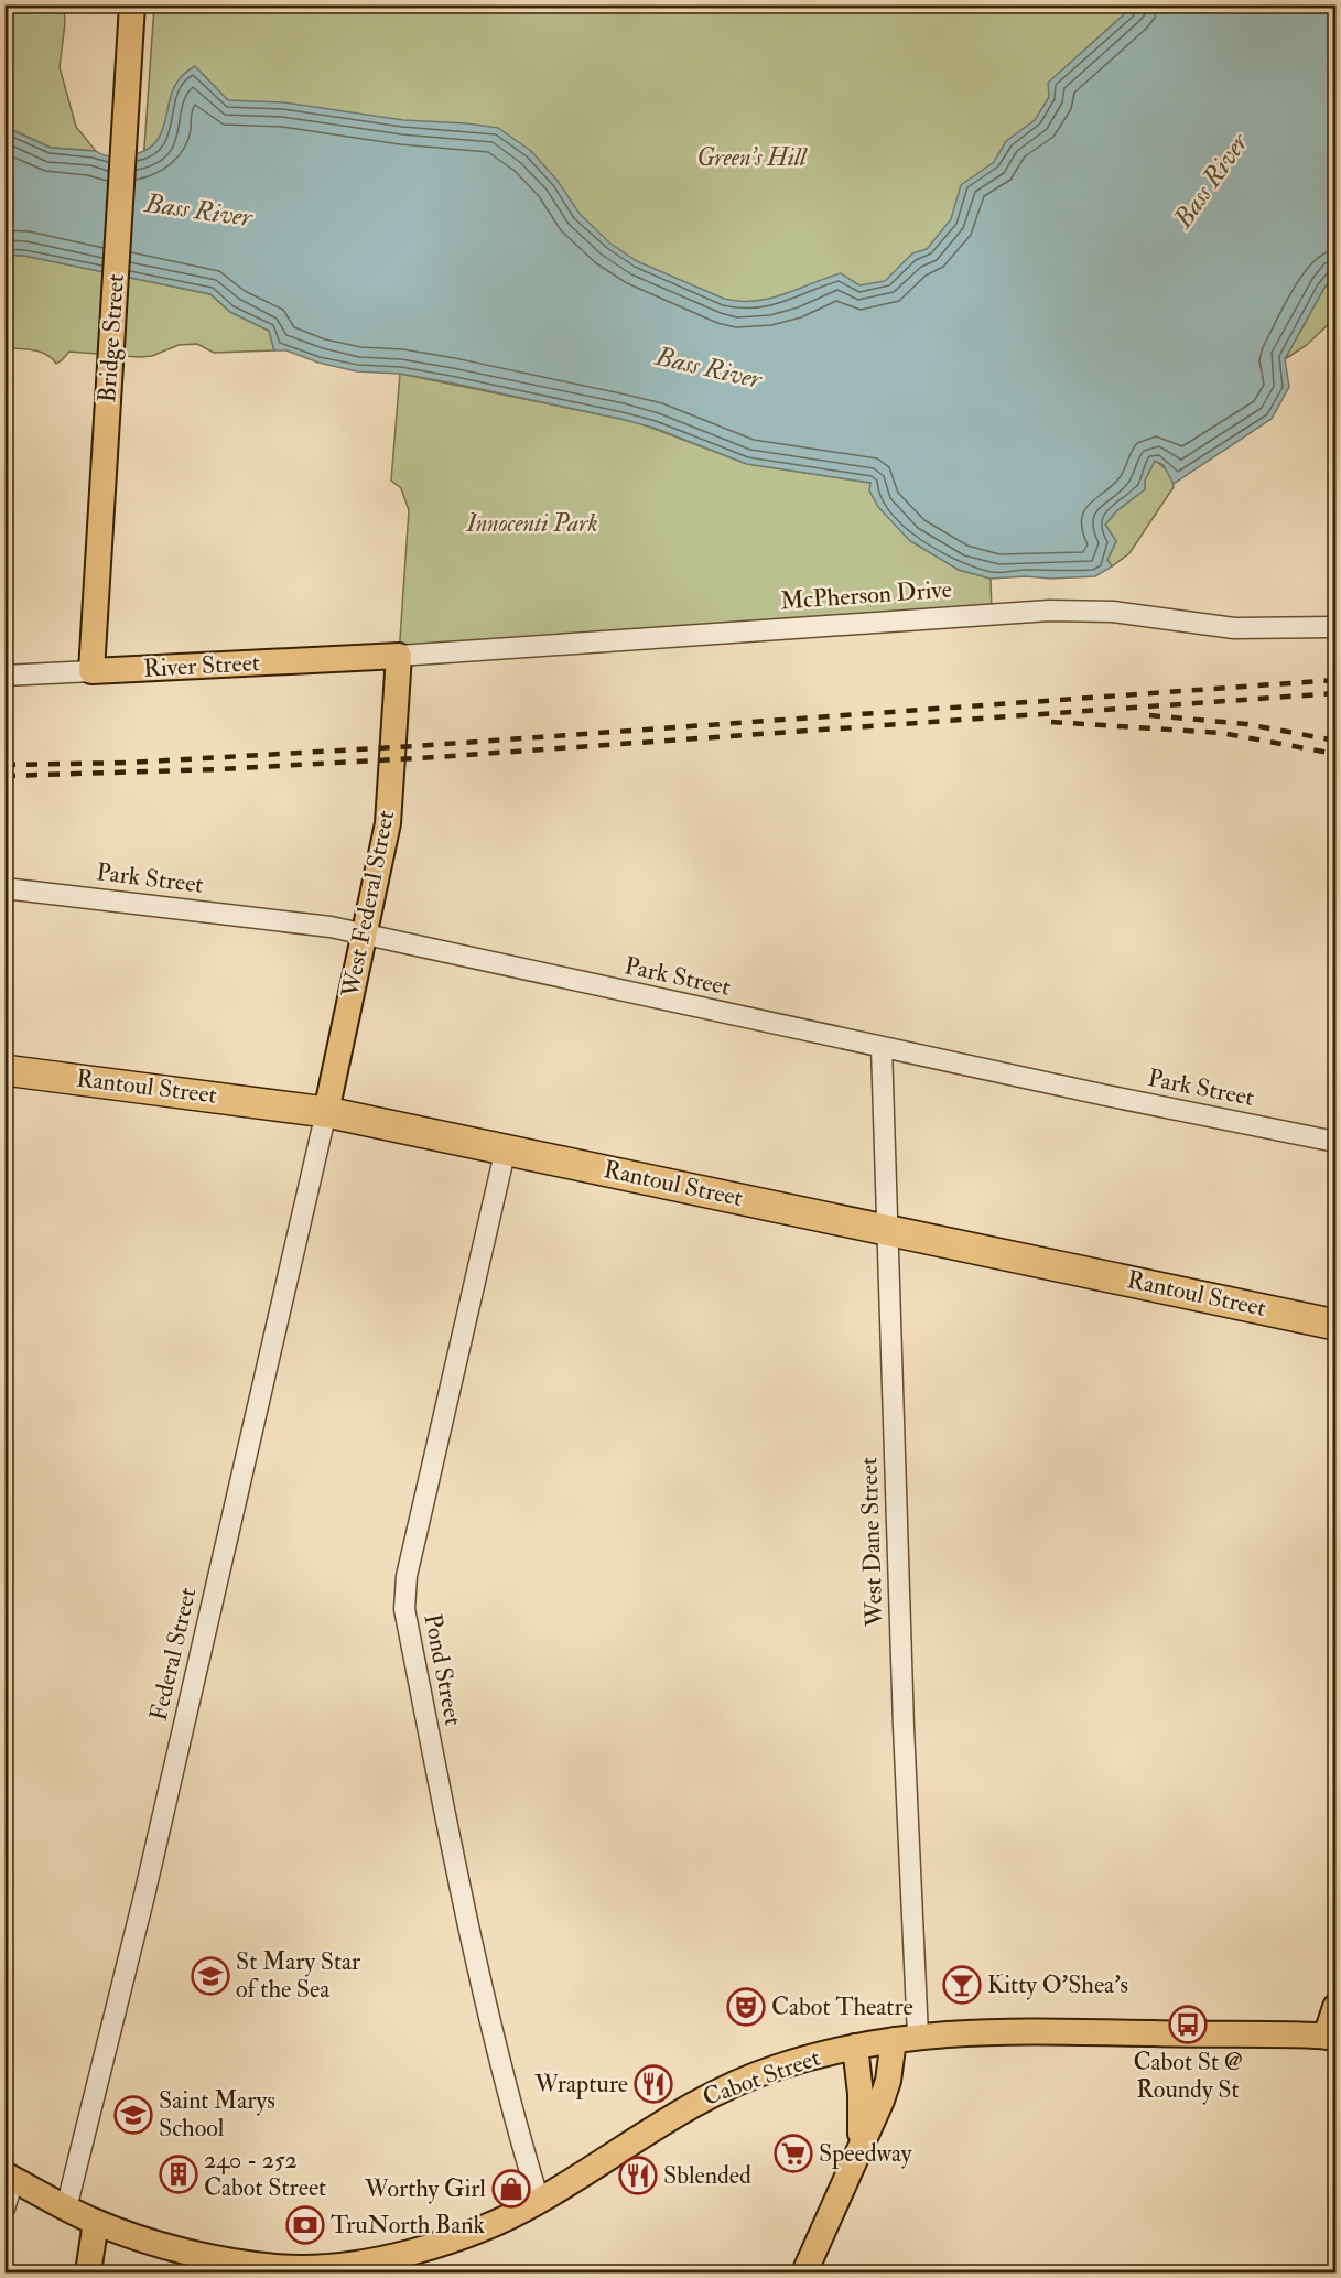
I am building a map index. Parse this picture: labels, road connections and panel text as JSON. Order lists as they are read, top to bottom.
{
  "streets": {
    "highway": ["Rantoul Street"],
    "main road": [
      "Bridge Street",
      "River Street",
      "West Federal Street",
      "Cabot Street"
    ],
    "street": [
      "McPherson Drive",
      "Park Street",
      "West Dane Street",
      "Federal Street",
      "Pond Street"
    ]
  },
  "crossings": [
    ["Bridge Street", "River Street"],
    ["McPherson Drive", "River Street"],
    ["McPherson Drive", "West Federal Street"],
    ["River Street", "West Federal Street"],
    ["Park Street", "West Federal Street"],
    ["Park Street", "West Dane Street"],
    ["West Federal Street", "Rantoul Street"],
    ["West Federal Street", "Federal Street"],
    ["Rantoul Street", "West Dane Street"],
    ["Rantoul Street", "Federal Street"],
    ["Rantoul Street", "Pond Street"],
    ["West Dane Street", "Cabot Street"],
    ["Federal Street", "Cabot Street"],
    ["Pond Street", "Cabot Street"]
  ],
  "water": ["Bass River"],
  "parks": ["Green's Hill", "Innocenti Park"],
  "places": {
    "school or university": ["St Mary Star of the Sea", "Saint Marys School"],
    "bar": ["Kitty O'Shea's"],
    "theatre": ["Cabot Theatre"],
    "bus stop": ["Cabot St @ Roundy St"],
    "restaurant": ["Wrapture", "Sblended"],
    "supermarket": ["Speedway"],
    "building": ["240 - 252 Cabot Street"],
    "shop": ["Worthy Girl"],
    "bank": ["TruNorth Bank"]
  }
}
